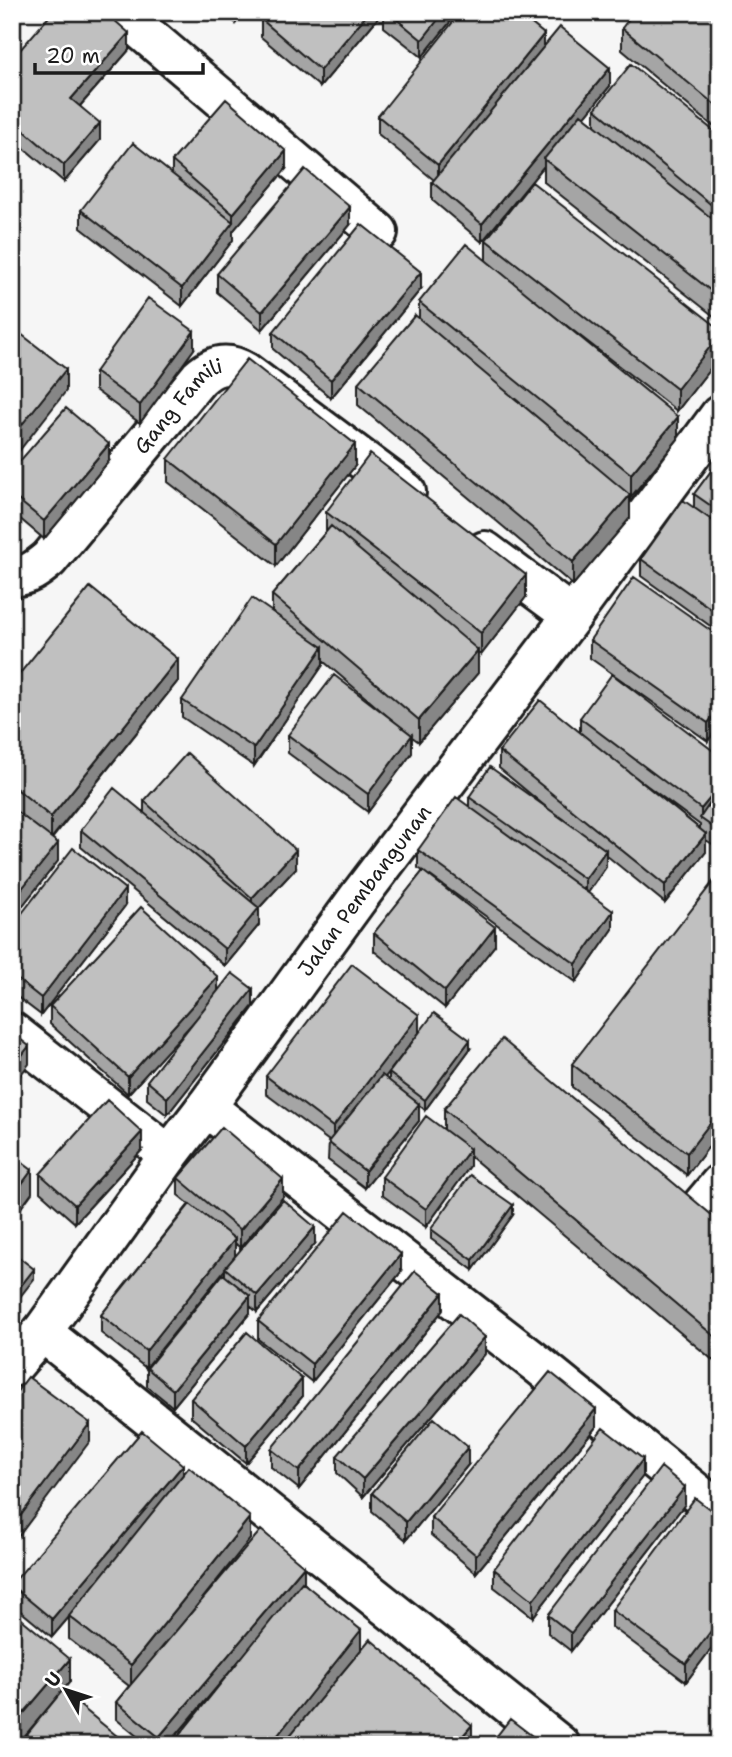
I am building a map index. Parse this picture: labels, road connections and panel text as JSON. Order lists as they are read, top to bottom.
{
  "streets": {
    "street": ["Gang Famili", "Jalan Pembangunan"]
  },
  "scale_bar": "20 m",
  "north": "top left"
}
